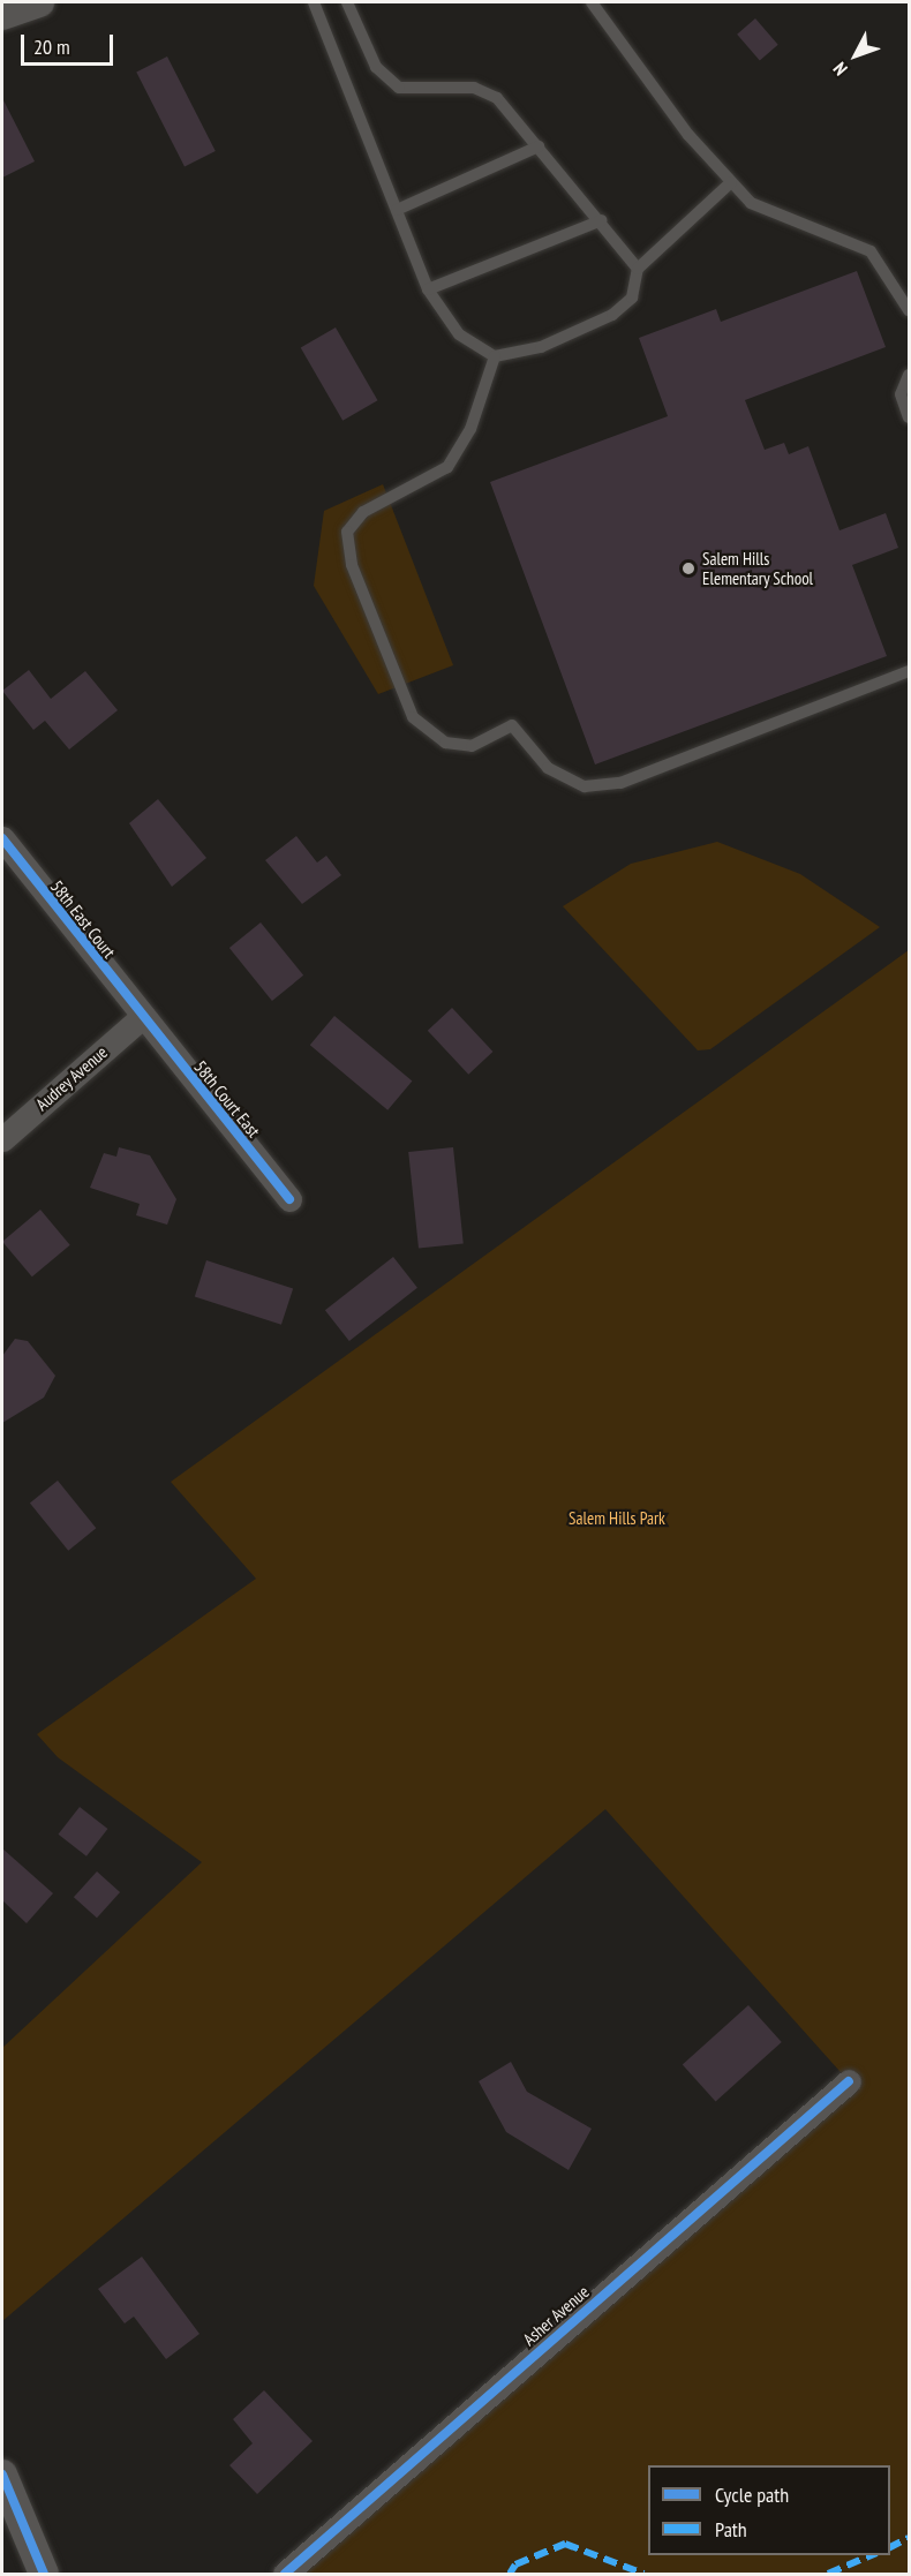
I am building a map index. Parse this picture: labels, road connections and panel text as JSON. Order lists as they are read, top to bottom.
{
  "streets": {
    "street": [
      "58th East Court",
      "Audrey Avenue",
      "58th Court East",
      "Asher Avenue"
    ]
  },
  "crossings": [
    ["58th East Court", "Audrey Avenue"],
    ["58th East Court", "58th Court East"],
    ["Audrey Avenue", "58th Court East"]
  ],
  "parks": ["Salem Hills Park"],
  "places": ["Salem Hills Elementary School"],
  "legend": ["Cycle path", "Path"],
  "scale_bar": "20 m",
  "north": "bottom left"
}
